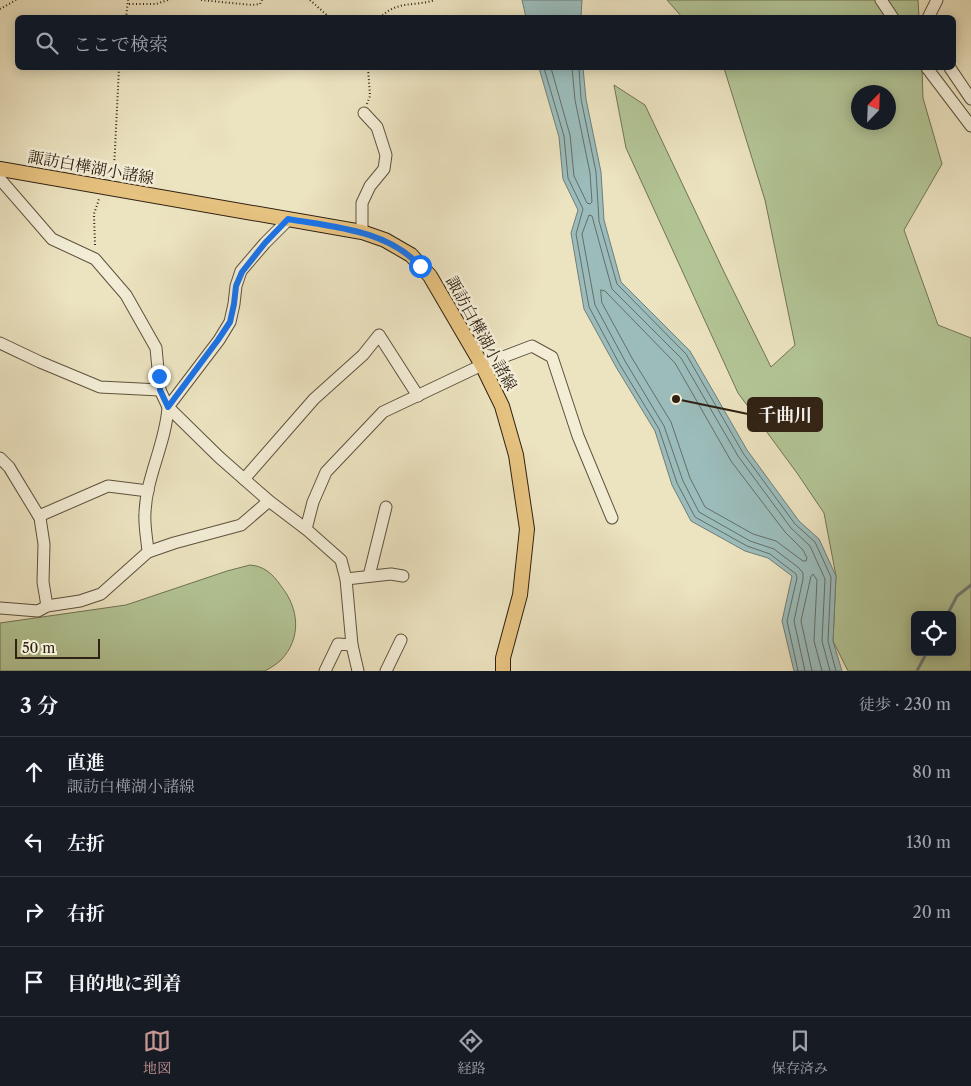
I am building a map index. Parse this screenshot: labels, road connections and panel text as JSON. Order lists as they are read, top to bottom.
{
  "streets": {
    "main road": ["諏訪白樺湖小諸線"]
  },
  "places": ["千曲川"],
  "scale_bar": "50 m",
  "north": "top right",
  "page": {
    "search": "ここで検索",
    "scale": "50 m",
    "heading": ["3 分", "徒歩 · 230 m"],
    "list": [
      ["直進", "諏訪白樺湖小諸線", "80 m"],
      ["左折", "130 m"],
      ["右折", "20 m"],
      "目的地に到着"
    ],
    "nav": ["地図", "経路", "保存済み"]
  }
}
